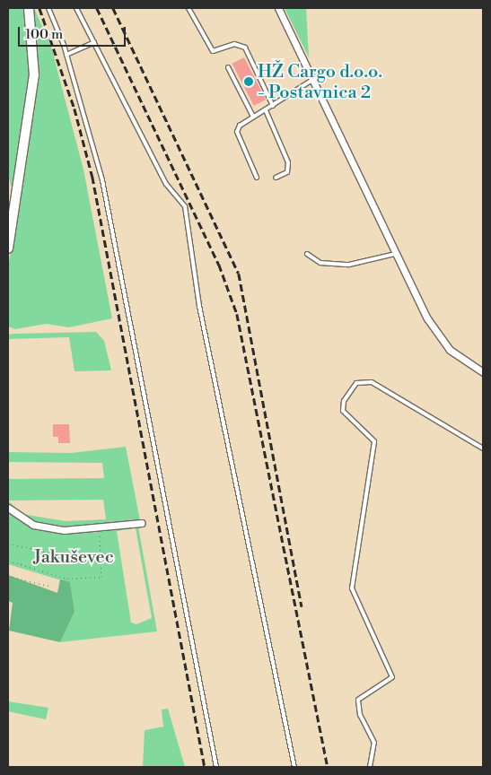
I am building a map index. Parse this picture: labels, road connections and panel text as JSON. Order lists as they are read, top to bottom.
{
  "parks": ["Jakuševec"],
  "places": ["HŽ Cargo d.o.o. - Postavnica 2"],
  "scale_bar": "100 m"
}
